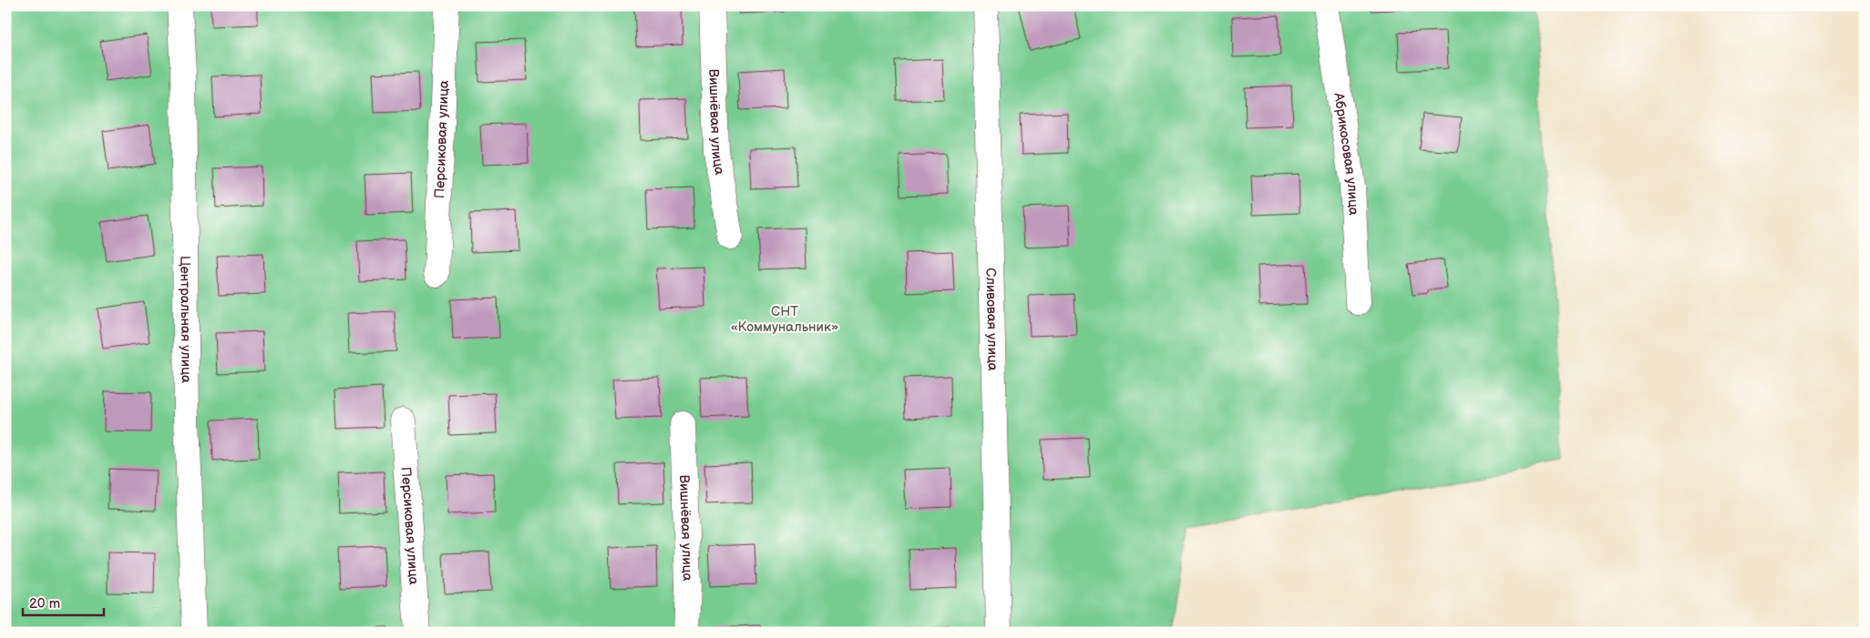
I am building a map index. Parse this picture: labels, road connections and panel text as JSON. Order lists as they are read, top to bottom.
{
  "streets": {
    "street": [
      "Вишнёвая улица",
      "Персиковая улица",
      "Абрикосовая улица",
      "Сливовая улица",
      "Центральная улица"
    ]
  },
  "parks": ["СНТ «Коммунальник»"],
  "scale_bar": "20 m"
}
